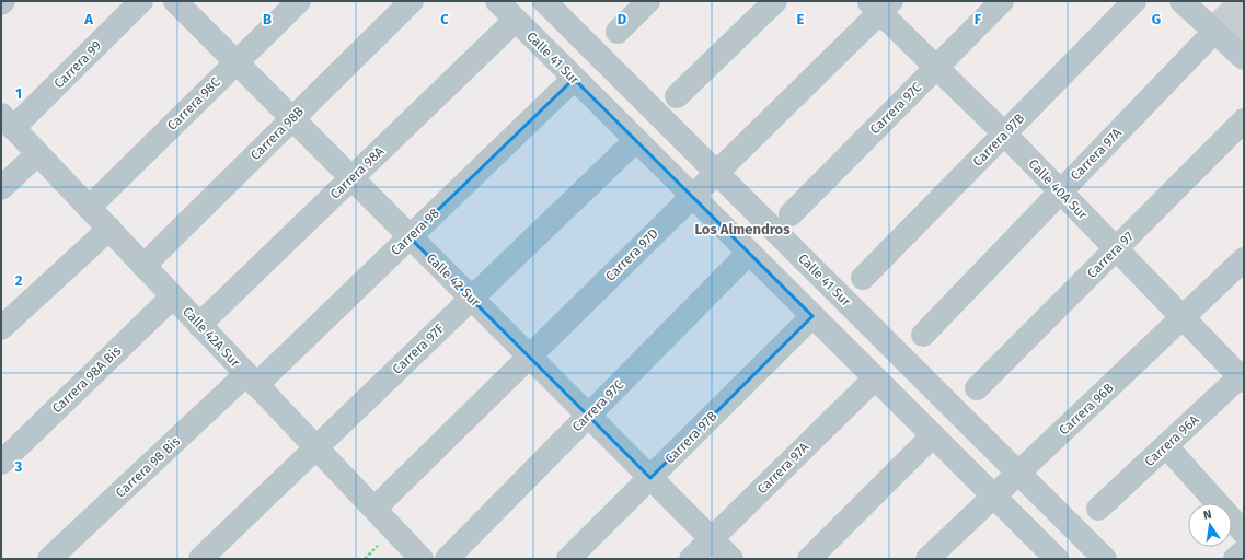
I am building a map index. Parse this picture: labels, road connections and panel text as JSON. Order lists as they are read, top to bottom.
{
  "streets": {
    "street": [
      "Calle 41 Sur",
      "Carrera 99",
      "Carrera 98C",
      "Carrera 97C",
      "Carrera 98B",
      "Carrera 97B",
      "Carrera 97A",
      "Carrera 98A",
      "Calle 40A Sur",
      "Carrera 98",
      "Carrera 97D",
      "Carrera 97",
      "Calle 42 Sur",
      "Calle 42A Sur",
      "Carrera 97F",
      "Carrera 98A Bis",
      "Carrera 96B",
      "Carrera 96A",
      "Carrera 98 Bis"
    ]
  },
  "crossings": [
    ["Calle 41 Sur", "Carrera 97C"],
    ["Calle 41 Sur", "Carrera 97B"],
    ["Calle 41 Sur", "Carrera 97A"],
    ["Calle 41 Sur", "Carrera 98A"],
    ["Calle 41 Sur", "Carrera 98"],
    ["Calle 41 Sur", "Carrera 97D"],
    ["Calle 41 Sur", "Carrera 97F"],
    ["Calle 41 Sur", "Carrera 96B"],
    ["Carrera 99", "Calle 42A Sur"],
    ["Carrera 98C", "Calle 42 Sur"],
    ["Carrera 98C", "Calle 42A Sur"],
    ["Carrera 97C", "Calle 40A Sur"],
    ["Carrera 97C", "Calle 42 Sur"],
    ["Carrera 98B", "Calle 42 Sur"],
    ["Carrera 98B", "Calle 42A Sur"],
    ["Carrera 97B", "Calle 40A Sur"],
    ["Carrera 97B", "Calle 42 Sur"],
    ["Carrera 97A", "Calle 40A Sur"],
    ["Carrera 97A", "Calle 42 Sur"],
    ["Carrera 98A", "Calle 42 Sur"],
    ["Carrera 98A", "Calle 42A Sur"],
    ["Calle 40A Sur", "Carrera 97D"],
    ["Calle 40A Sur", "Carrera 97"],
    ["Calle 40A Sur", "Carrera 96B"],
    ["Calle 40A Sur", "Carrera 96A"],
    ["Carrera 98", "Calle 42 Sur"],
    ["Carrera 98", "Calle 42A Sur"],
    ["Carrera 98", "Carrera 98 Bis"],
    ["Carrera 97D", "Calle 42 Sur"],
    ["Carrera 97D", "Calle 42A Sur"],
    ["Calle 42 Sur", "Carrera 97F"],
    ["Calle 42A Sur", "Carrera 97F"],
    ["Calle 42A Sur", "Carrera 98A Bis"],
    ["Calle 42A Sur", "Carrera 98 Bis"]
  ],
  "districts": ["Los Almendros"],
  "north": "top",
  "grid": {
    "columns": [
      "A",
      "B",
      "C",
      "D",
      "E",
      "F",
      "G"
    ],
    "rows": ["1", "2", "3"]
  }
}
